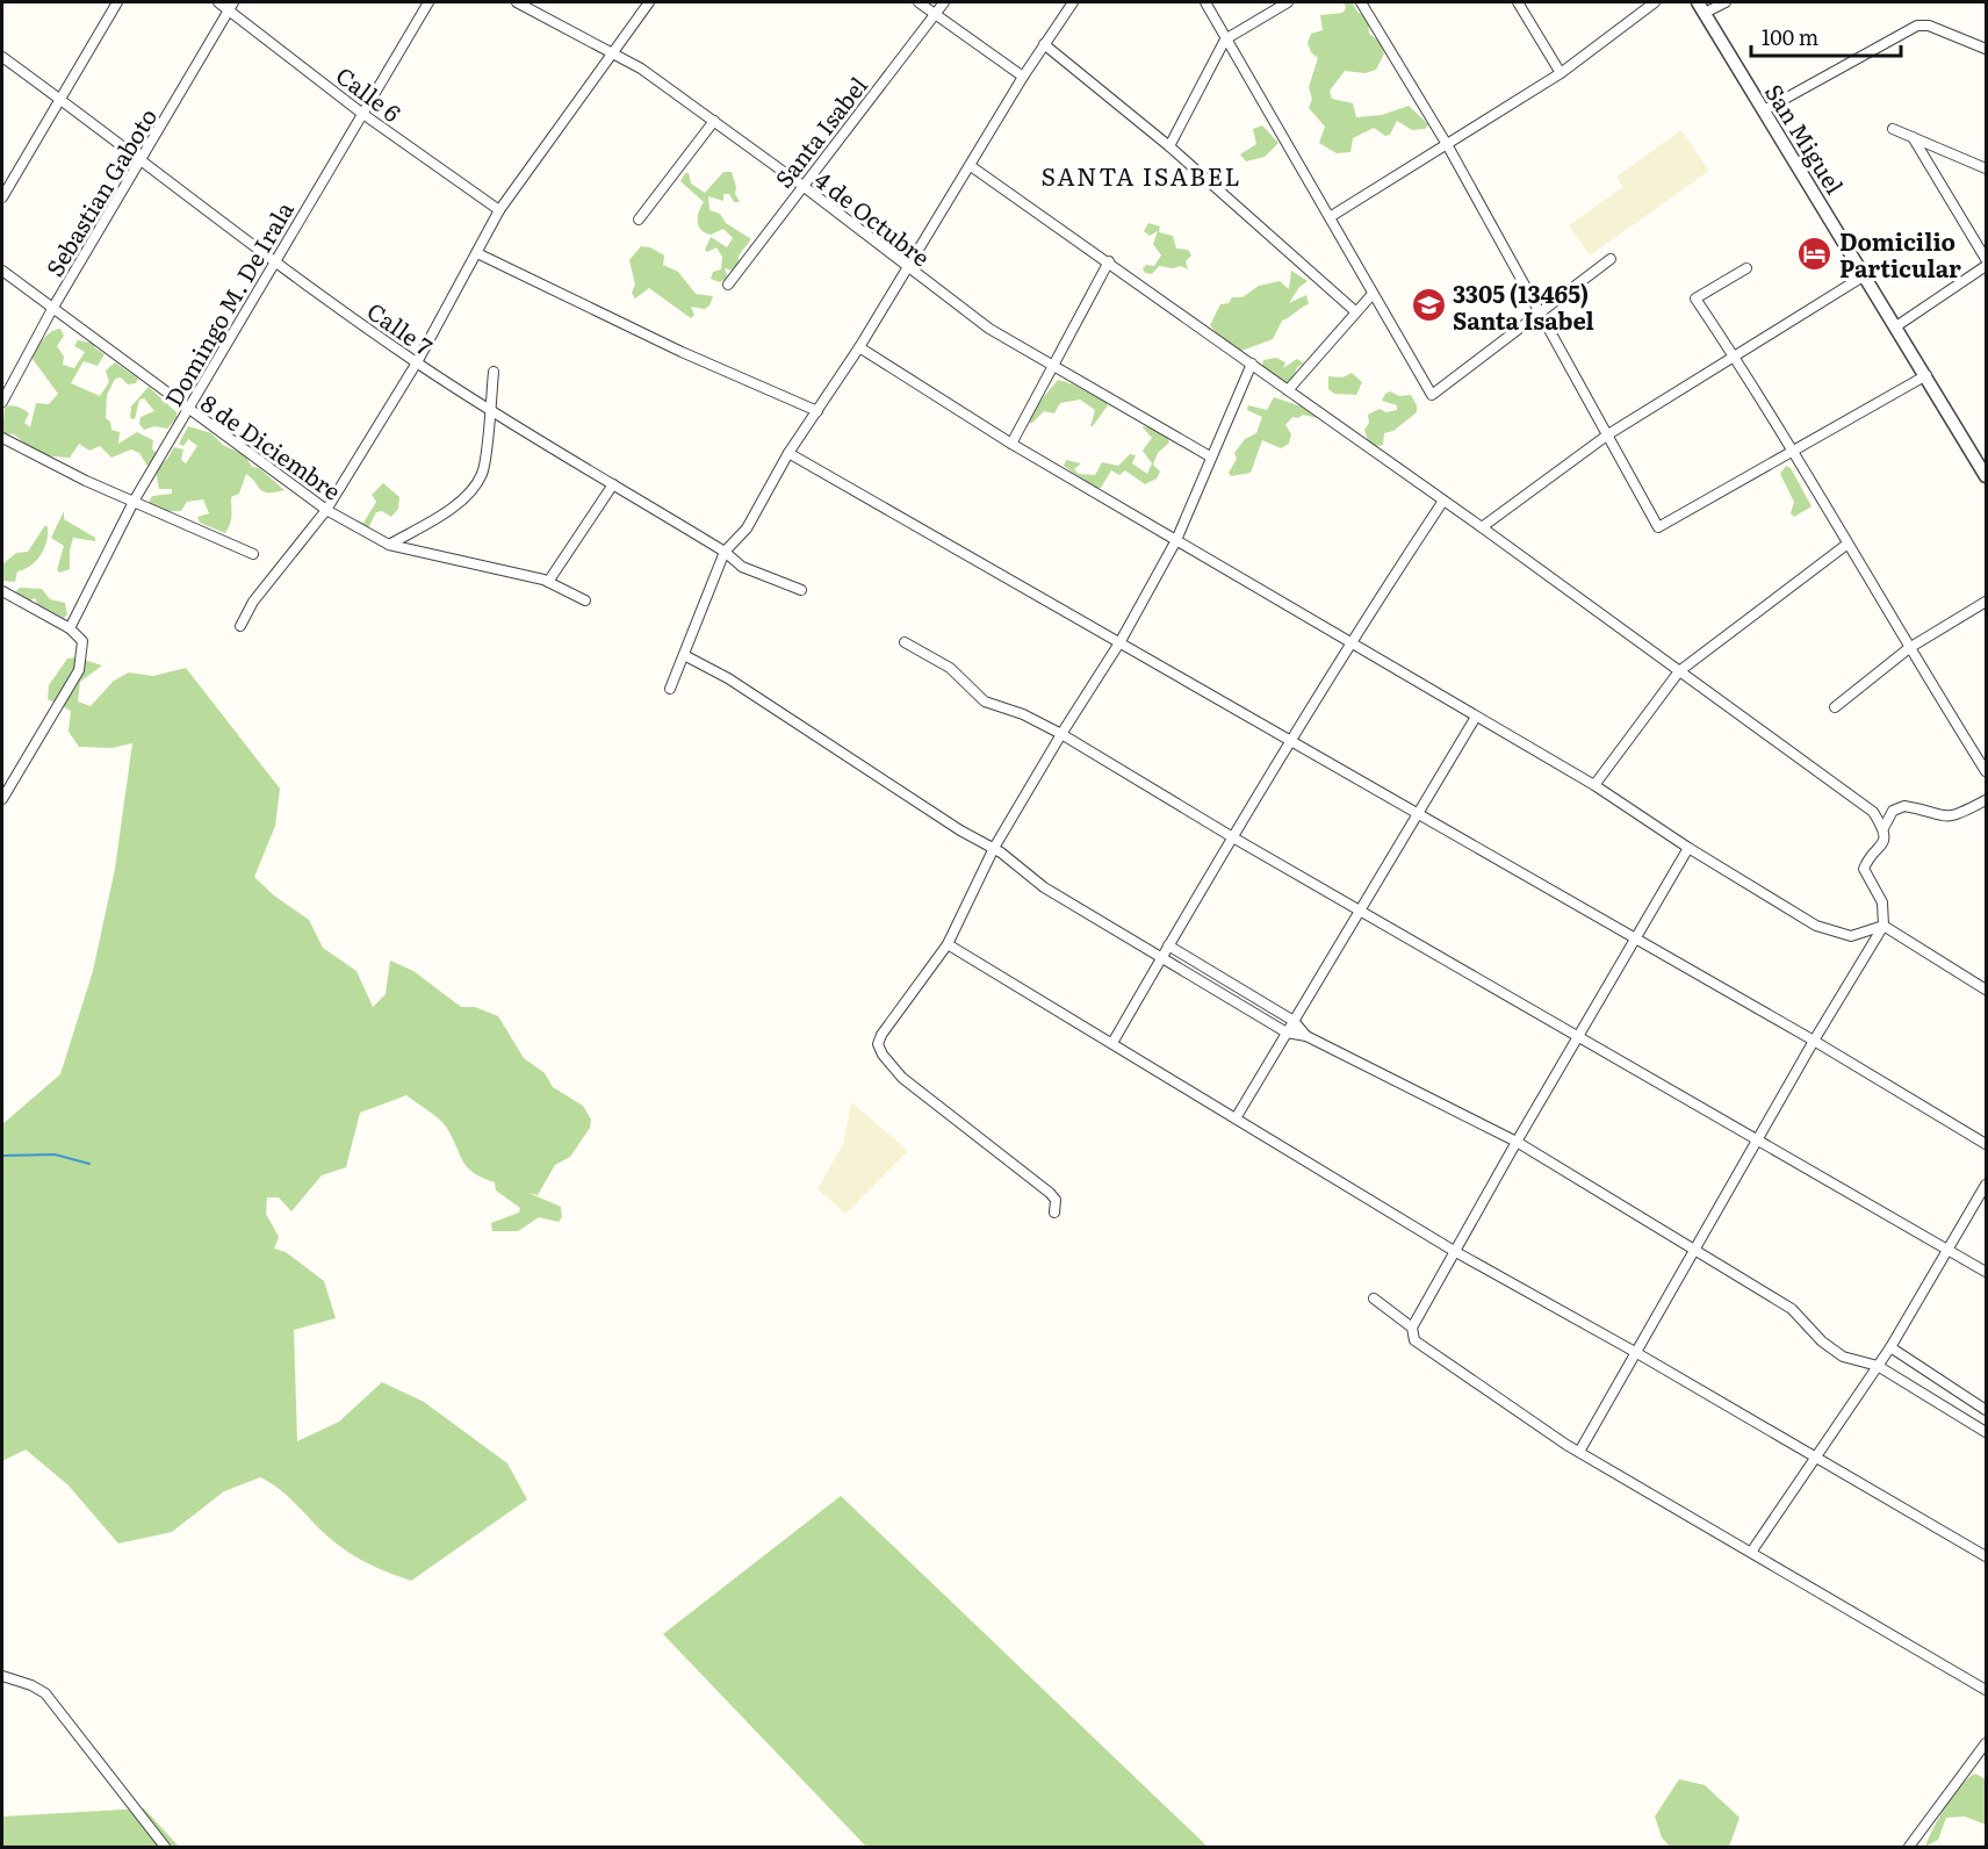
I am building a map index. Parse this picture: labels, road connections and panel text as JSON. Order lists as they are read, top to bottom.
{
  "streets": {
    "street": [
      "Calle 6",
      "Santa Isabel",
      "San Miguel",
      "Sebastian Gaboto",
      "4 de Octubre",
      "Domingo M. De Irala",
      "Calle 7",
      "8 de Diciembre"
    ]
  },
  "crossings": [
    ["Calle 6", "Sebastian Gaboto"],
    ["Calle 6", "Domingo M. De Irala"],
    ["Santa Isabel", "4 de Octubre"],
    ["Sebastian Gaboto", "Calle 7"],
    ["Sebastian Gaboto", "8 de Diciembre"],
    ["Domingo M. De Irala", "Calle 7"],
    ["Domingo M. De Irala", "8 de Diciembre"]
  ],
  "districts": ["SANTA ISABEL"],
  "places": {
    "hotel": ["Domicilio Particular"],
    "school or university": ["3305 (13465) Santa Isabel"]
  },
  "scale_bar": "100 m"
}
